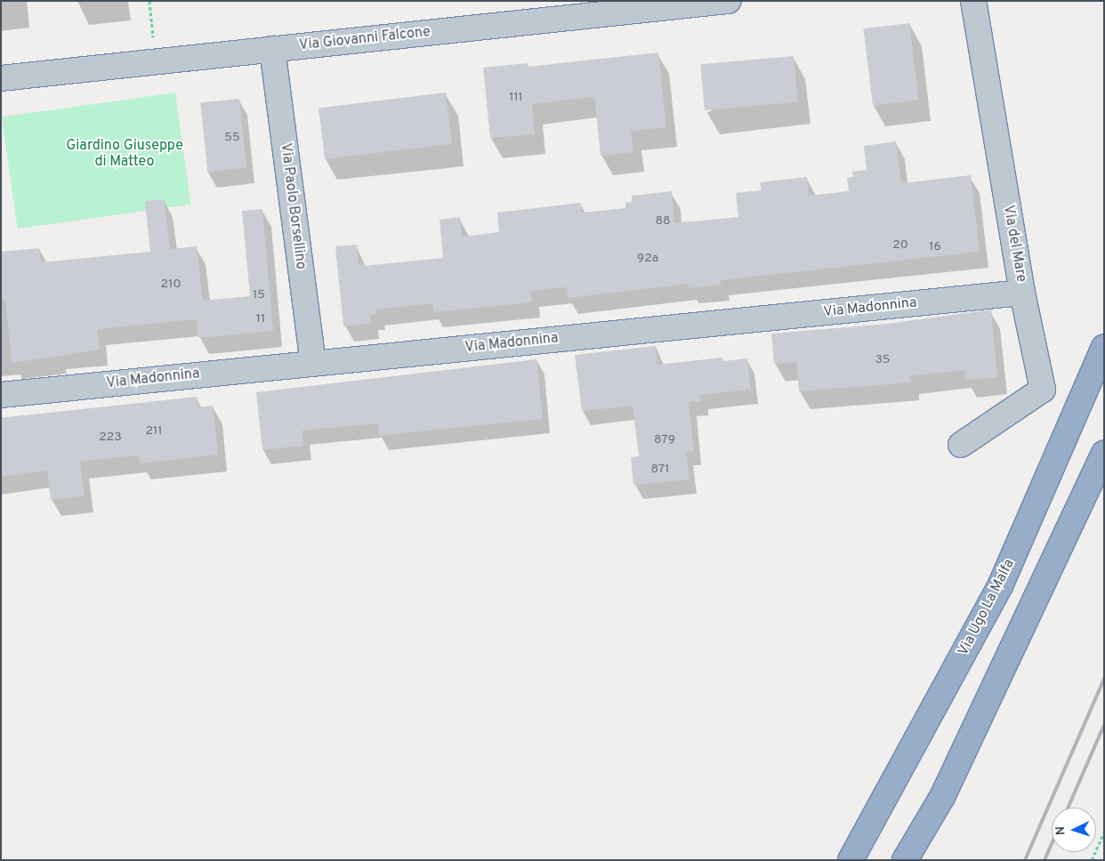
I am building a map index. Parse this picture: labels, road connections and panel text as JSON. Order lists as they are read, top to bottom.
{
  "streets": {
    "highway": ["Via Ugo La Malfa"],
    "street": [
      "Via Giovanni Falcone",
      "Via Paolo Borsellino",
      "Via del Mare",
      "Via Madonnina"
    ]
  },
  "crossings": [
    ["Via Giovanni Falcone", "Via Paolo Borsellino"],
    ["Via Paolo Borsellino", "Via Madonnina"],
    ["Via del Mare", "Via Madonnina"]
  ],
  "parks": ["Giardino Giuseppe di Matteo"],
  "house_numbers": [
    "111",
    "55",
    "88",
    "20",
    "16",
    "92a",
    "210",
    "15",
    "11",
    "35",
    "211",
    "223",
    "879",
    "871"
  ],
  "north": "left"
}
